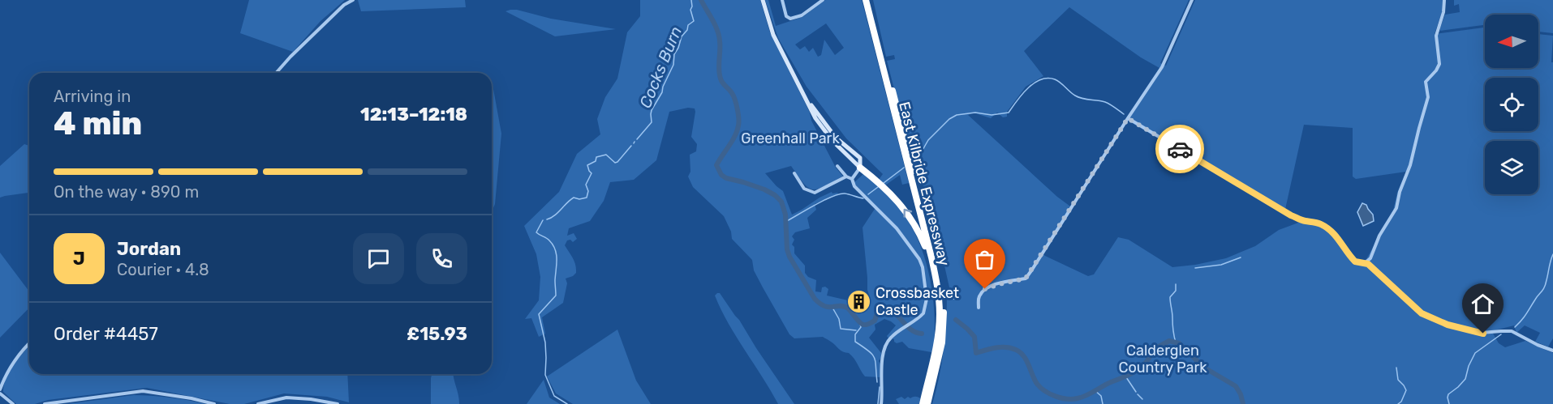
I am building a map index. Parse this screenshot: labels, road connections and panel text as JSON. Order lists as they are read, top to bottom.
{
  "streets": {
    "highway": ["East Kilbride Expressway"]
  },
  "water": ["Cocks Burn"],
  "parks": ["Greenhall Park", "Calderglen Country Park"],
  "places": {
    "building": ["Crossbasket Castle"]
  },
  "north": "left",
  "page": {
    "heading": ["4 min", "Arriving in", "12:13–12:18"],
    "panel": [
      "Jordan",
      "Courier · 4.8",
      "Order #4457",
      "£15.93"
    ],
    "bar": "On the way · 890 m",
    "round": "J"
  }
}
